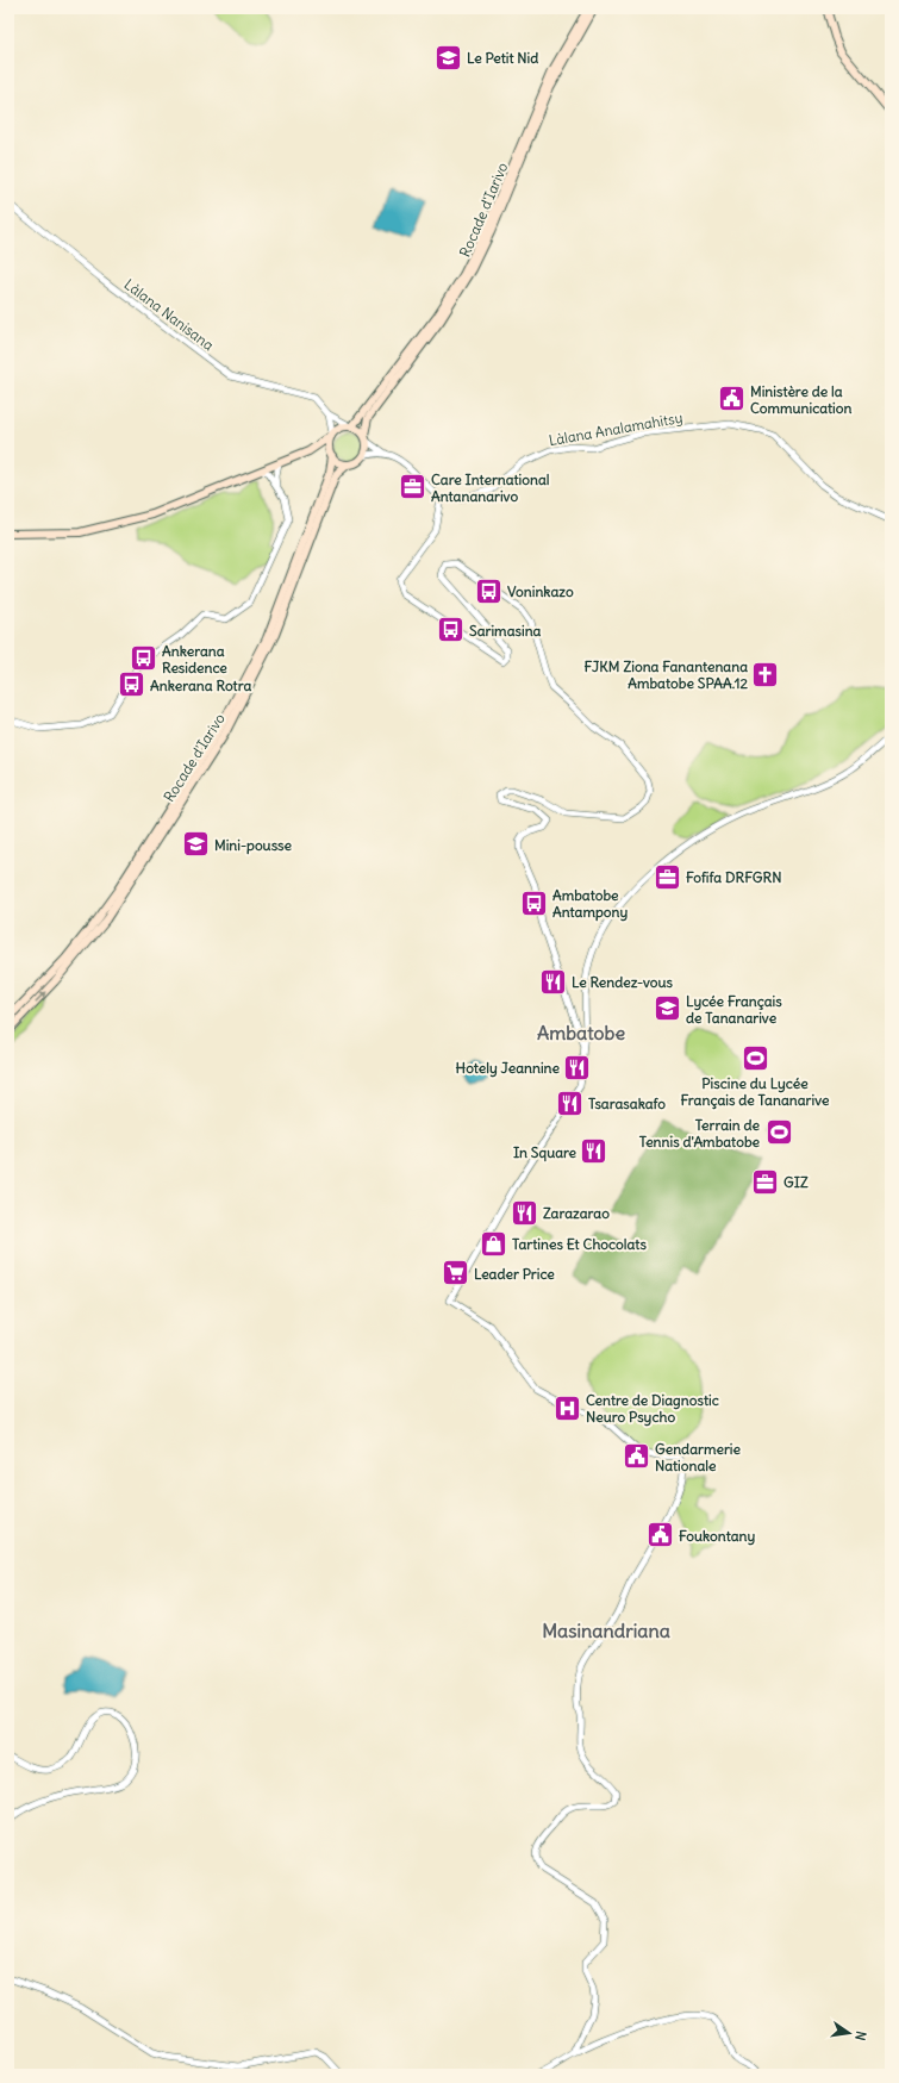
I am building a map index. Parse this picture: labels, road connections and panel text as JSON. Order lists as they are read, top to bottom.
{
  "streets": {
    "main road": ["Rocade d'Iarivo"],
    "street": ["Làlana Nanisana", "Làlana Analamahitsy"]
  },
  "crossings": [
    ["Rocade d'Iarivo", "Làlana Nanisana"]
  ],
  "districts": ["Ambatobe", "Masinandriana"],
  "places": {
    "school or university": ["Le Petit Nid", "Mini-pousse", "Lycée Français de Tananarive"],
    "public building": ["Ministère de la Communication", "Gendarmerie Nationale", "Foukontany"],
    "office": ["Care International Antananarivo", "Fofifa DRFGRN", "GIZ"],
    "bus stop": [
      "Voninkazo",
      "Sarimasina",
      "Ankerana Residence",
      "Ankerana Rotra",
      "Ambatobe Antampony"
    ],
    "church": ["FJKM Ziona Fanantenana Ambatobe SPAA.12"],
    "restaurant": [
      "Le Rendez-vous",
      "Hotely Jeannine",
      "Tsarasakafo",
      "In Square",
      "Zarazarao"
    ],
    "sports": ["Piscine du Lycée Français de Tananarive", "Terrain de Tennis d'Ambatobe"],
    "shop": ["Tartines Et Chocolats"],
    "supermarket": ["Leader Price"],
    "hospital": ["Centre de Diagnostic Neuro Psycho"]
  },
  "north": "right"
}
